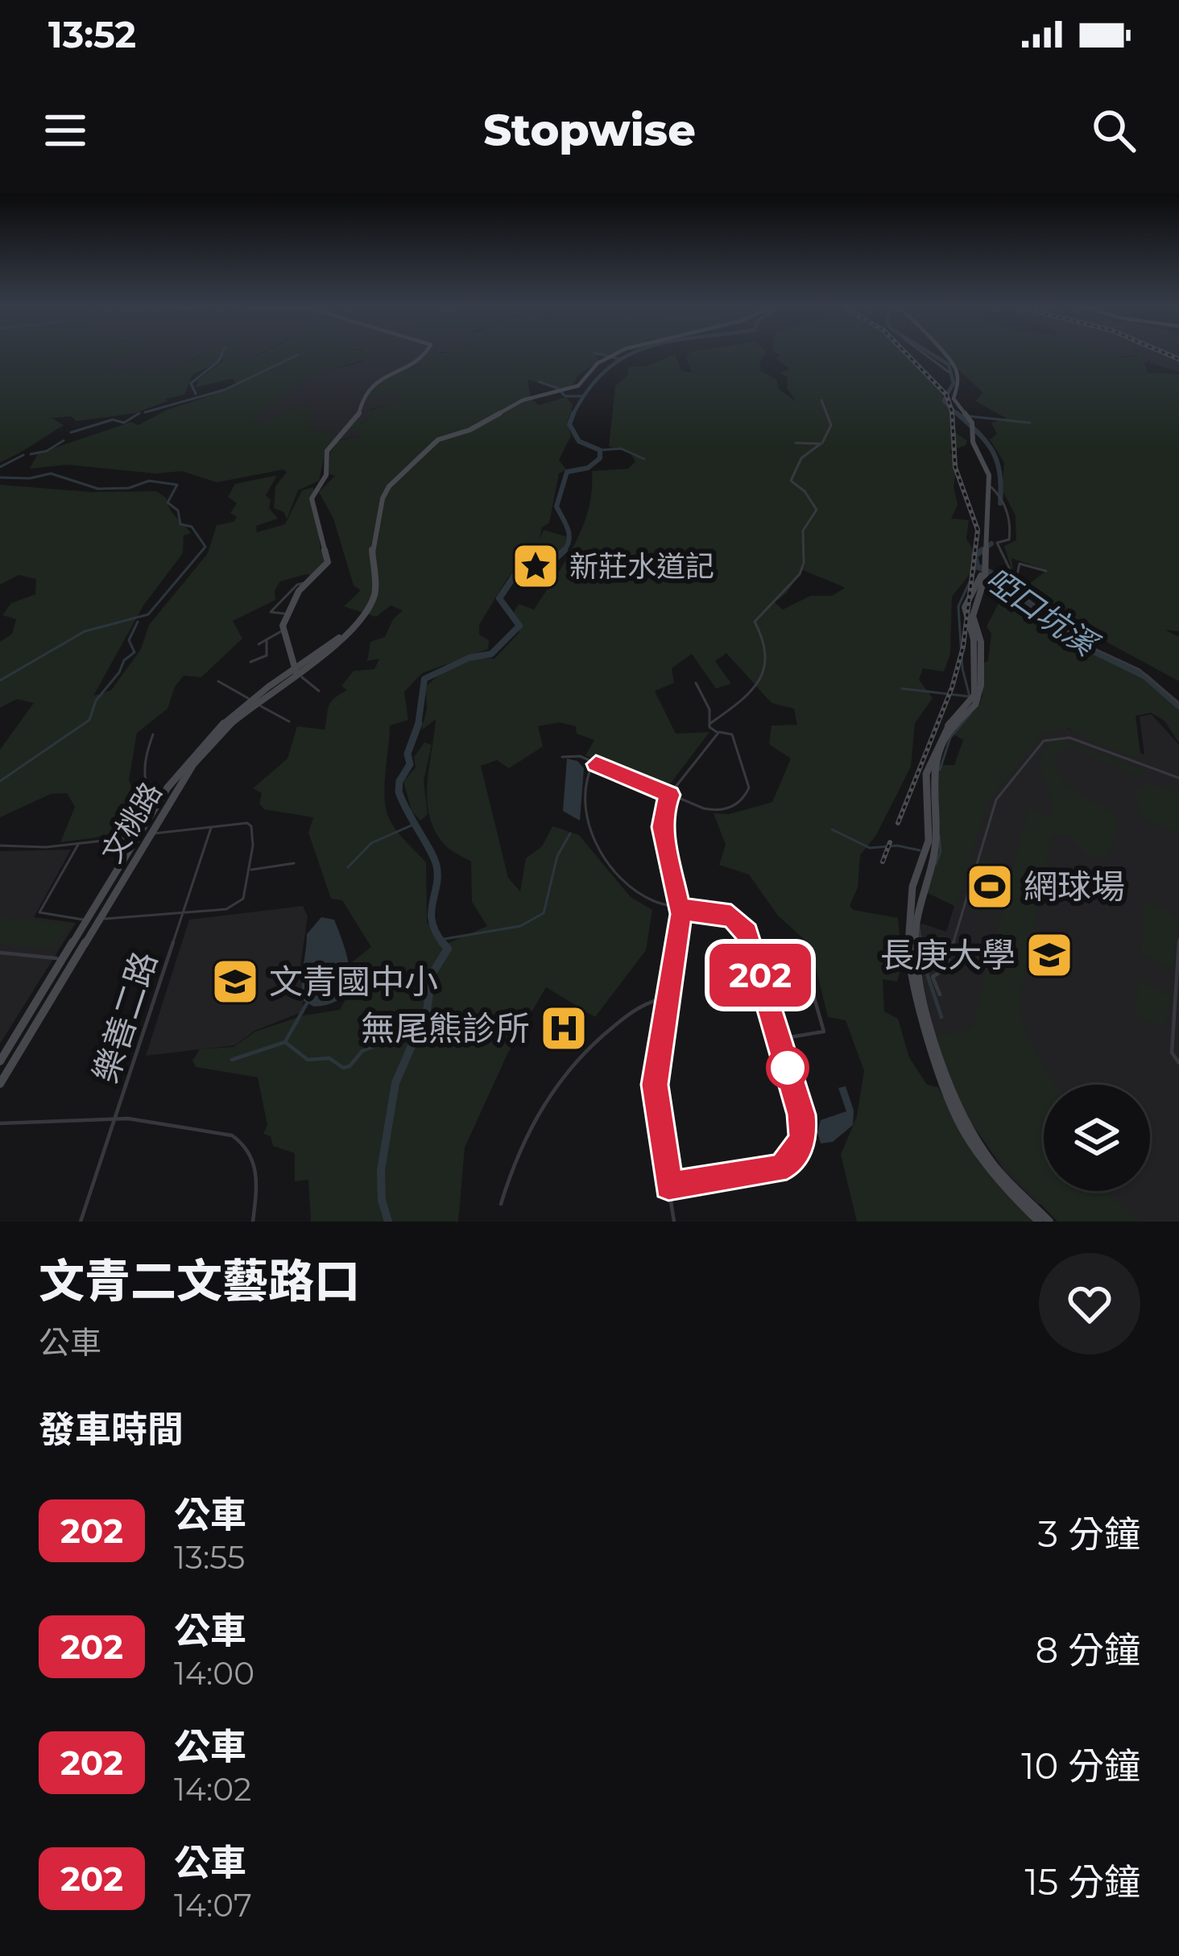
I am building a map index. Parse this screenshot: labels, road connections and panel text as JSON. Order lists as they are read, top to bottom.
{
  "streets": {
    "street": ["文桃路", "樂善二路"]
  },
  "water": ["啞口坑溪"],
  "places": {
    "place": ["新莊水道記"],
    "sports": ["網球場"],
    "school or university": ["長庚大學", "文青國中小"],
    "hospital": ["無尾熊診所"]
  },
  "lines": ["bus line 202"],
  "page": {
    "status": "13:52",
    "header": "Stopwise",
    "on_map": "202",
    "heading": [
      ["文青二文藝路口", "公車"],
      "發車時間"
    ],
    "list": [
      {
        "mark": "202",
        "name": "公車",
        "note": "13:55",
        "value": "3 分鐘"
      },
      {
        "mark": "202",
        "name": "公車",
        "note": "14:00",
        "value": "8 分鐘"
      },
      {
        "mark": "202",
        "name": "公車",
        "note": "14:02",
        "value": "10 分鐘"
      },
      {
        "mark": "202",
        "name": "公車",
        "note": "14:07",
        "value": "15 分鐘"
      }
    ]
  }
}
